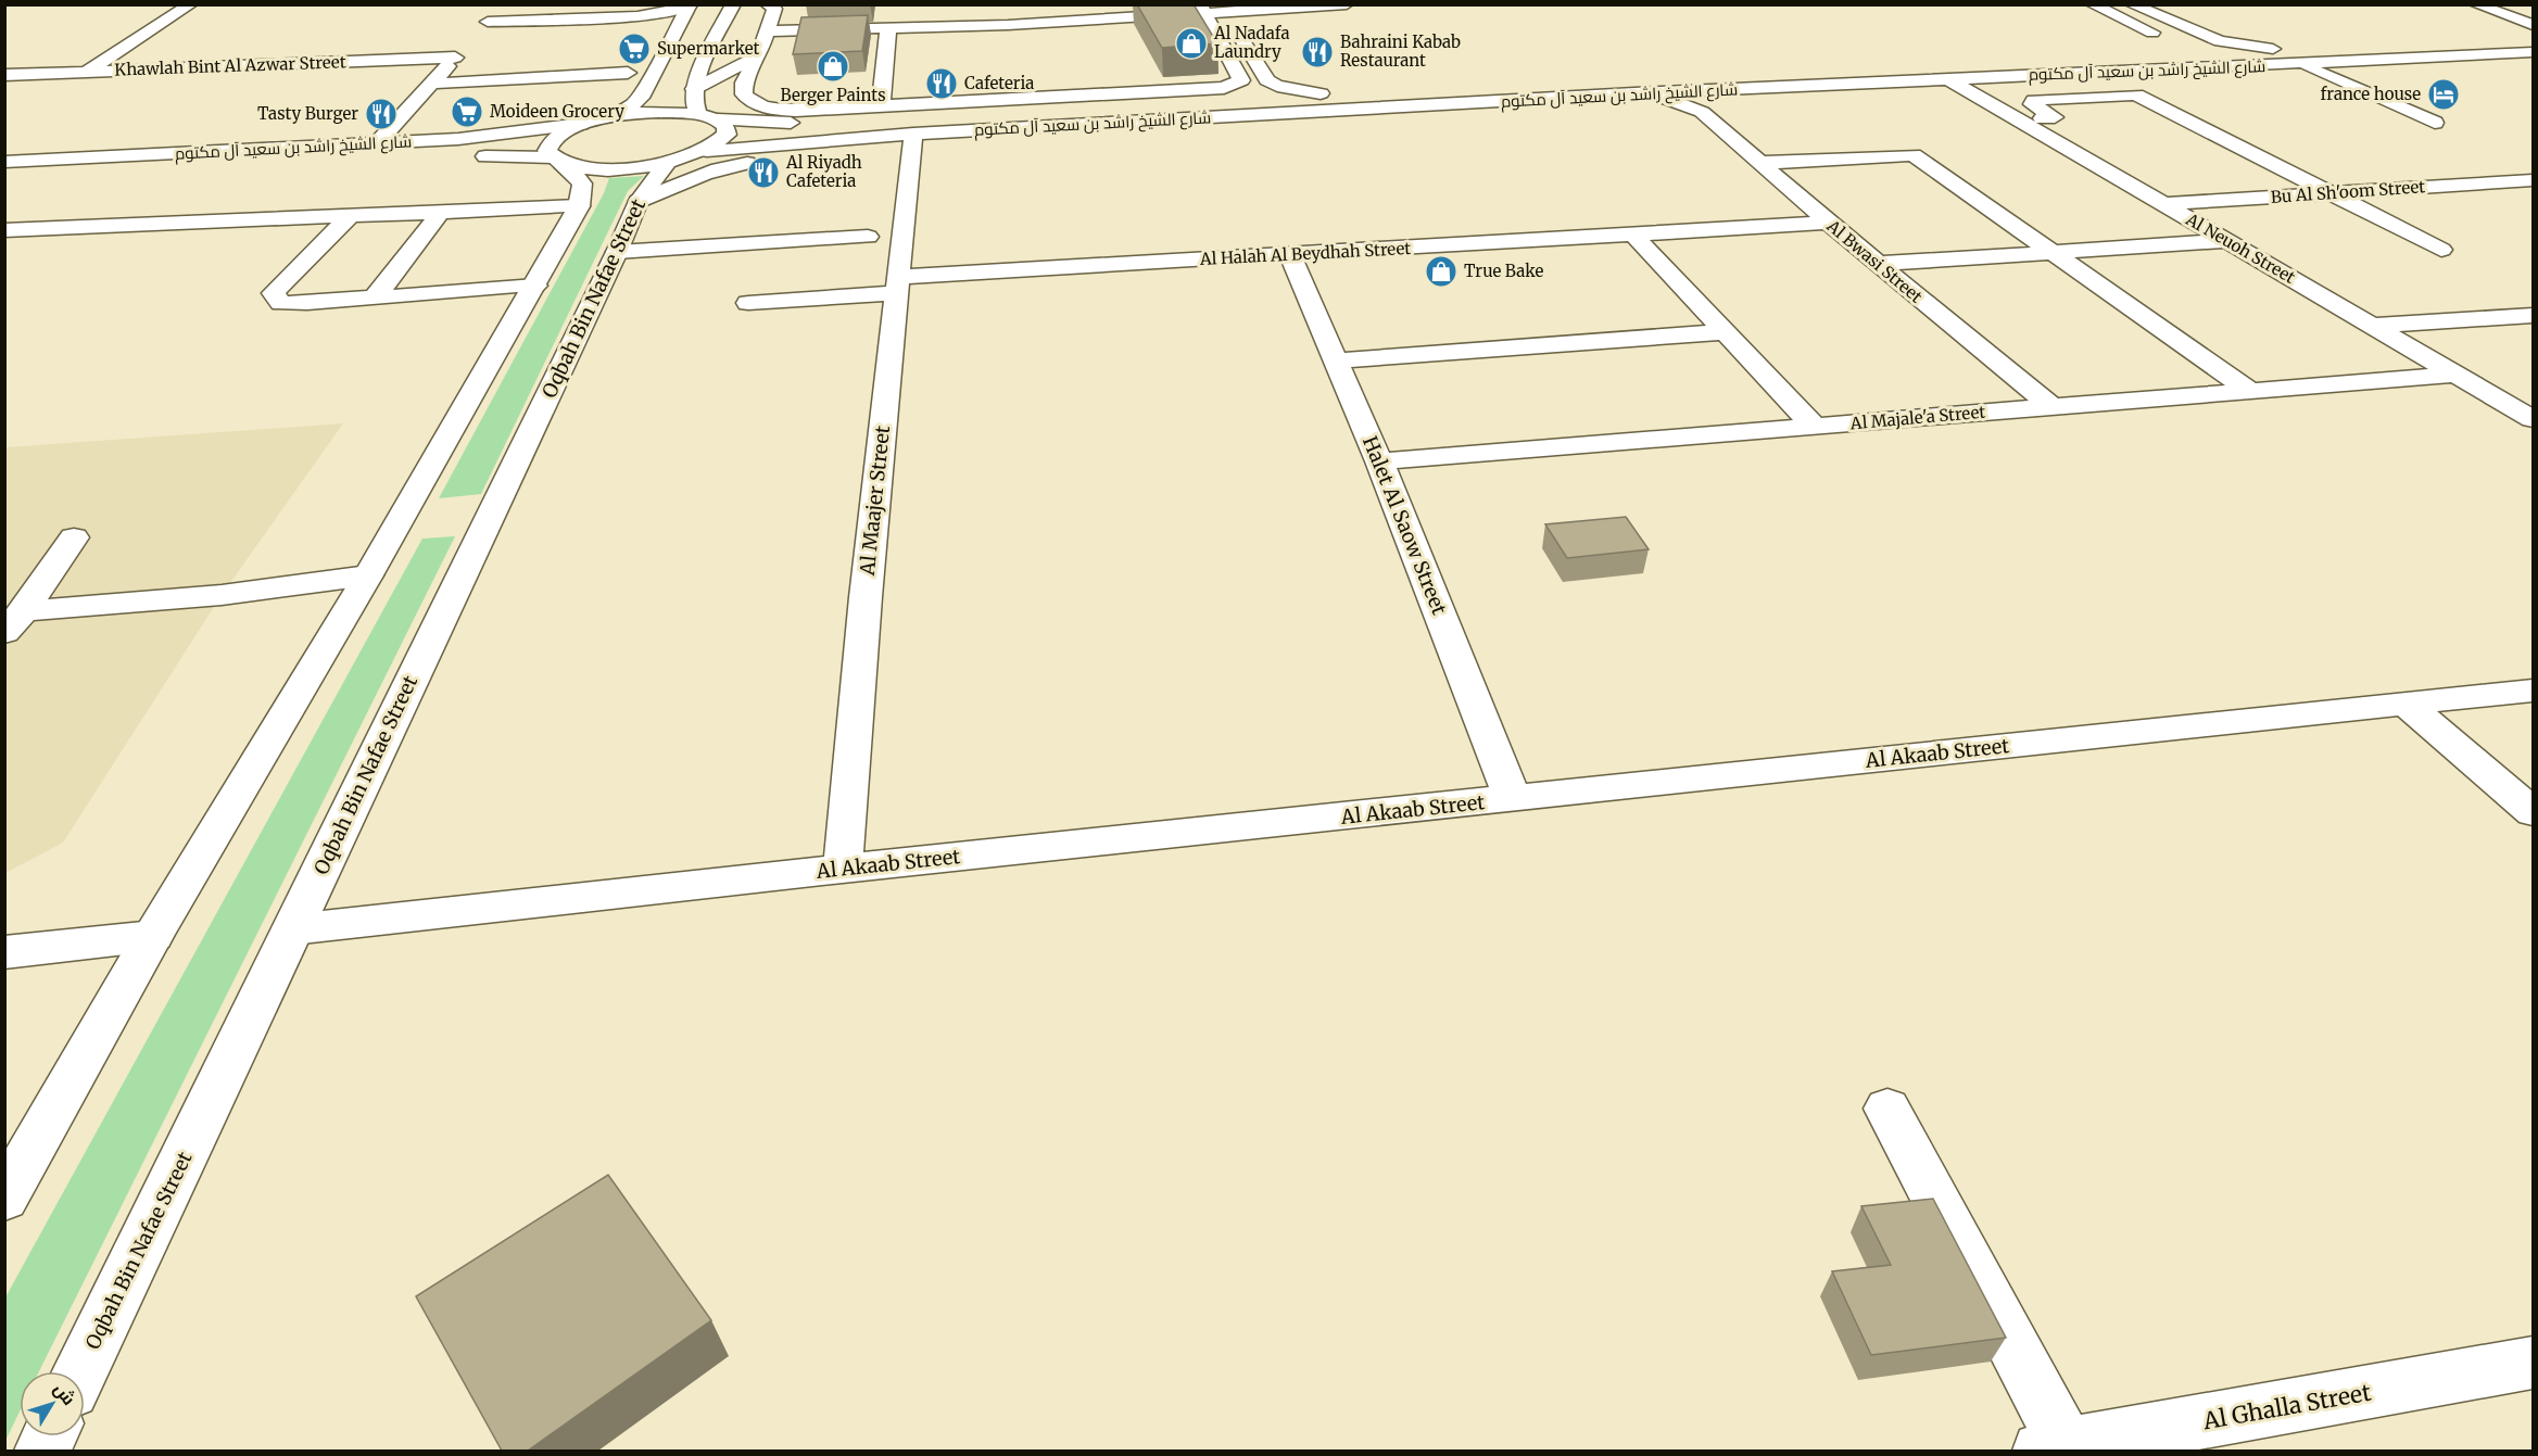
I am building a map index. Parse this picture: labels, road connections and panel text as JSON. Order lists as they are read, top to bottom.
{
  "streets": {
    "street": [
      "Khawlah Bint Al Azwar Street",
      "شارع الشيخ راشد بن سعيد آل مكتوم",
      "Bu Al Sh'oom Street",
      "Al Neuoh Street",
      "Al Halah Al Beydhah Street",
      "Al Bwasi Street",
      "Oqbah Bin Nafae Street",
      "Al Majale'a Street",
      "Al Maajer Street",
      "Halet Al Saow Street",
      "Al Akaab Street",
      "Al Ghalla Street"
    ]
  },
  "crossings": [
    ["شارع الشيخ راشد بن سعيد آل مكتوم", "Al Neuoh Street"],
    ["شارع الشيخ راشد بن سعيد آل مكتوم", "Al Bwasi Street"],
    ["شارع الشيخ راشد بن سعيد آل مكتوم", "Oqbah Bin Nafae Street"],
    ["شارع الشيخ راشد بن سعيد آل مكتوم", "Al Maajer Street"],
    ["Bu Al Sh'oom Street", "Al Neuoh Street"],
    ["Al Neuoh Street", "Al Majale'a Street"],
    ["Al Halah Al Beydhah Street", "Al Bwasi Street"],
    ["Al Halah Al Beydhah Street", "Al Maajer Street"],
    ["Al Halah Al Beydhah Street", "Halet Al Saow Street"],
    ["Al Bwasi Street", "Al Majale'a Street"],
    ["Oqbah Bin Nafae Street", "Al Akaab Street"],
    ["Al Majale'a Street", "Halet Al Saow Street"],
    ["Al Maajer Street", "Al Akaab Street"],
    ["Halet Al Saow Street", "Al Akaab Street"]
  ],
  "places": {
    "shop": ["Al Nadafa Laundry", "Berger Paints", "True Bake"],
    "supermarket": ["Supermarket", "Moideen Grocery"],
    "restaurant": [
      "Bahraini Kabab Restaurant",
      "Cafeteria",
      "Tasty Burger",
      "Al Riyadh Cafeteria"
    ],
    "hotel": ["france house"]
  },
  "north": "top right"
}
